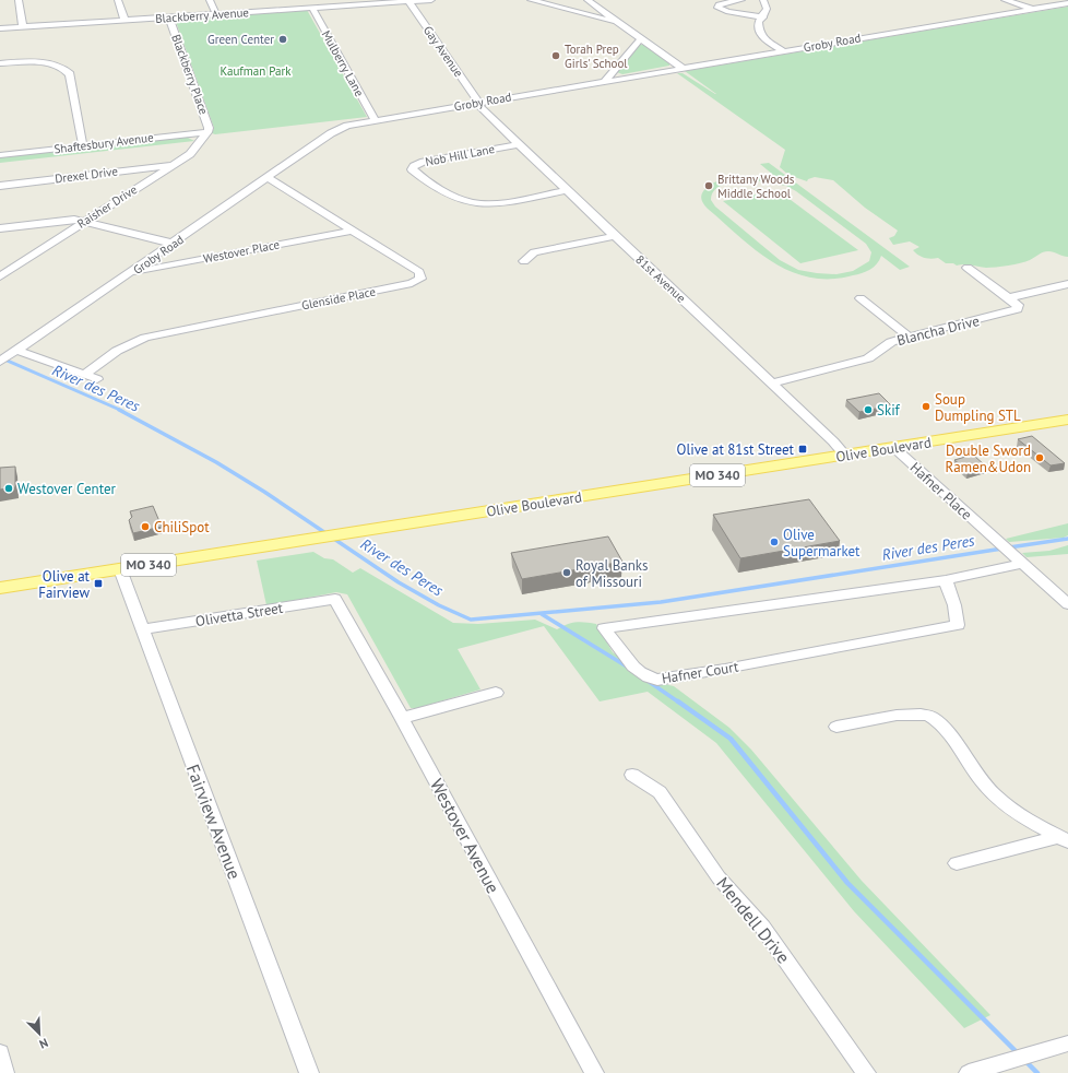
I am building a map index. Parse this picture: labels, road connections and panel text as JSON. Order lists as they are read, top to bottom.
{
  "streets": {
    "main road": ["Olive Boulevard", "MO 340"],
    "street": [
      "Blackberry Avenue",
      "Groby Road",
      "Gay Avenue",
      "Mulberry Lane",
      "Blackberry Place",
      "Shaftesbury Avenue",
      "Nob Hill Lane",
      "Drexel Drive",
      "Raisher Drive",
      "Westover Place",
      "81st Avenue",
      "Glenside Place",
      "Blancha Drive",
      "Hafner Place",
      "Olivetta Street",
      "Hafner Court",
      "Fairview Avenue",
      "Westover Avenue",
      "Mendell Drive"
    ]
  },
  "crossings": [
    ["Blackberry Avenue", "Gay Avenue"],
    ["Blackberry Avenue", "Mulberry Lane"],
    ["Blackberry Avenue", "Blackberry Place"],
    ["Groby Road", "Gay Avenue"],
    ["Groby Road", "Mulberry Lane"],
    ["Groby Road", "Westover Place"],
    ["Groby Road", "81st Avenue"],
    ["Gay Avenue", "81st Avenue"],
    ["Blackberry Place", "Shaftesbury Avenue"],
    ["Blackberry Place", "Raisher Drive"],
    ["Shaftesbury Avenue", "Raisher Drive"],
    ["Nob Hill Lane", "81st Avenue"],
    ["Drexel Drive", "Raisher Drive"],
    ["81st Avenue", "Blancha Drive"],
    ["81st Avenue", "Olive Boulevard"],
    ["Olive Boulevard", "Hafner Place"],
    ["Olive Boulevard", "Fairview Avenue"],
    ["Hafner Place", "Hafner Court"],
    ["Olivetta Street", "Fairview Avenue"],
    ["Olivetta Street", "Westover Avenue"]
  ],
  "water": ["River des Peres"],
  "parks": ["Kaufman Park"],
  "places": {
    "other": [
      "Green Center",
      "Torah Prep Girls' School",
      "Brittany Woods Middle School",
      "Soup Dumpling STL",
      "Skif",
      "Double Sword Ramen&Udon",
      "Westover Center",
      "ChiliSpot",
      "Olive Supermarket",
      "Royal Banks of Missouri"
    ],
    "transit": ["Olive at 81st Street", "Olive at Fairview"]
  },
  "north": "bottom right"
}
